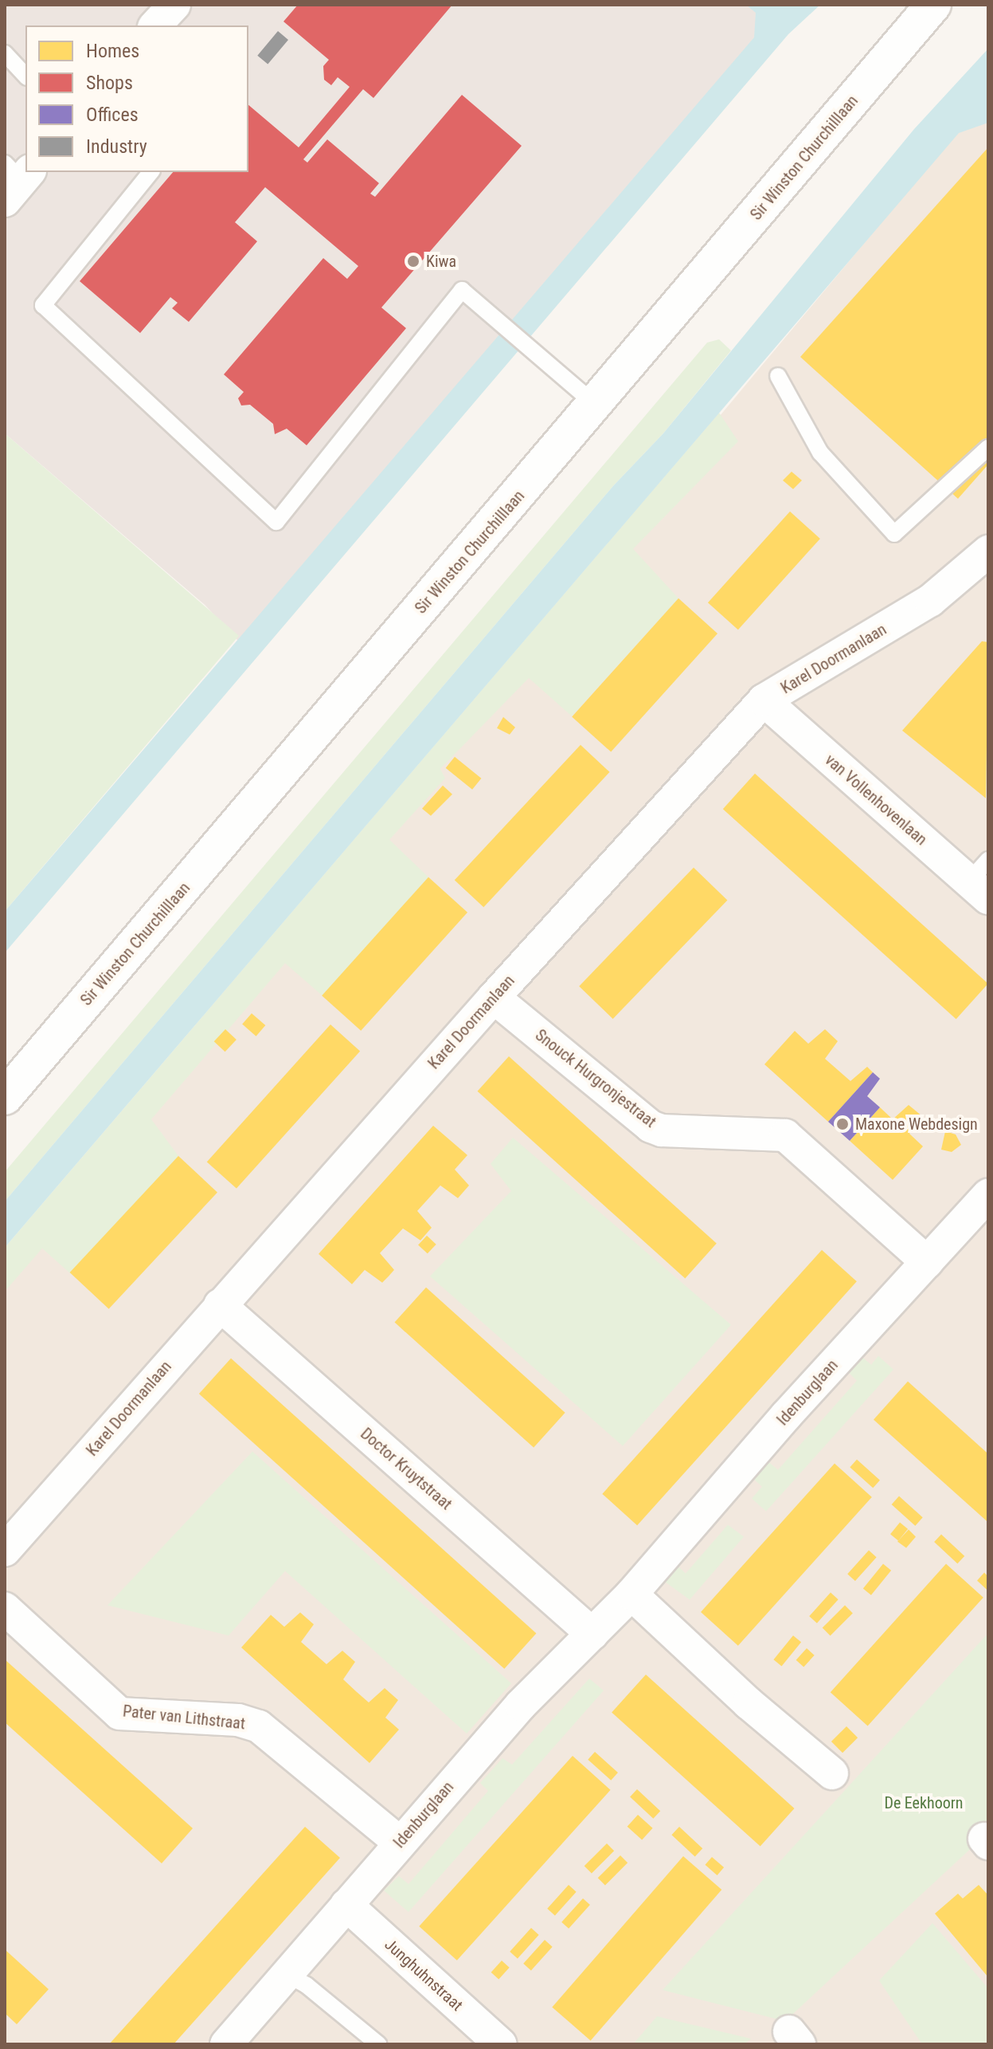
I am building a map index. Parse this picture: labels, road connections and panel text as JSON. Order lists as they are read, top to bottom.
{
  "streets": {
    "street": [
      "Sir Winston Churchilllaan",
      "Karel Doormanlaan",
      "van Vollenhovenlaan",
      "Snouck Hurgronjestraat",
      "Idenburglaan",
      "Doctor Kruytstraat",
      "Pater van Lithstraat",
      "Junghuhnstraat"
    ]
  },
  "crossings": [
    ["Karel Doormanlaan", "van Vollenhovenlaan"],
    ["Karel Doormanlaan", "Snouck Hurgronjestraat"],
    ["Karel Doormanlaan", "Doctor Kruytstraat"],
    ["Snouck Hurgronjestraat", "Idenburglaan"],
    ["Idenburglaan", "Doctor Kruytstraat"],
    ["Idenburglaan", "Pater van Lithstraat"],
    ["Idenburglaan", "Junghuhnstraat"]
  ],
  "parks": ["De Eekhoorn"],
  "places": ["Kiwa", "Maxone Webdesign"],
  "legend": [
    "Homes",
    "Shops",
    "Offices",
    "Industry"
  ]
}
